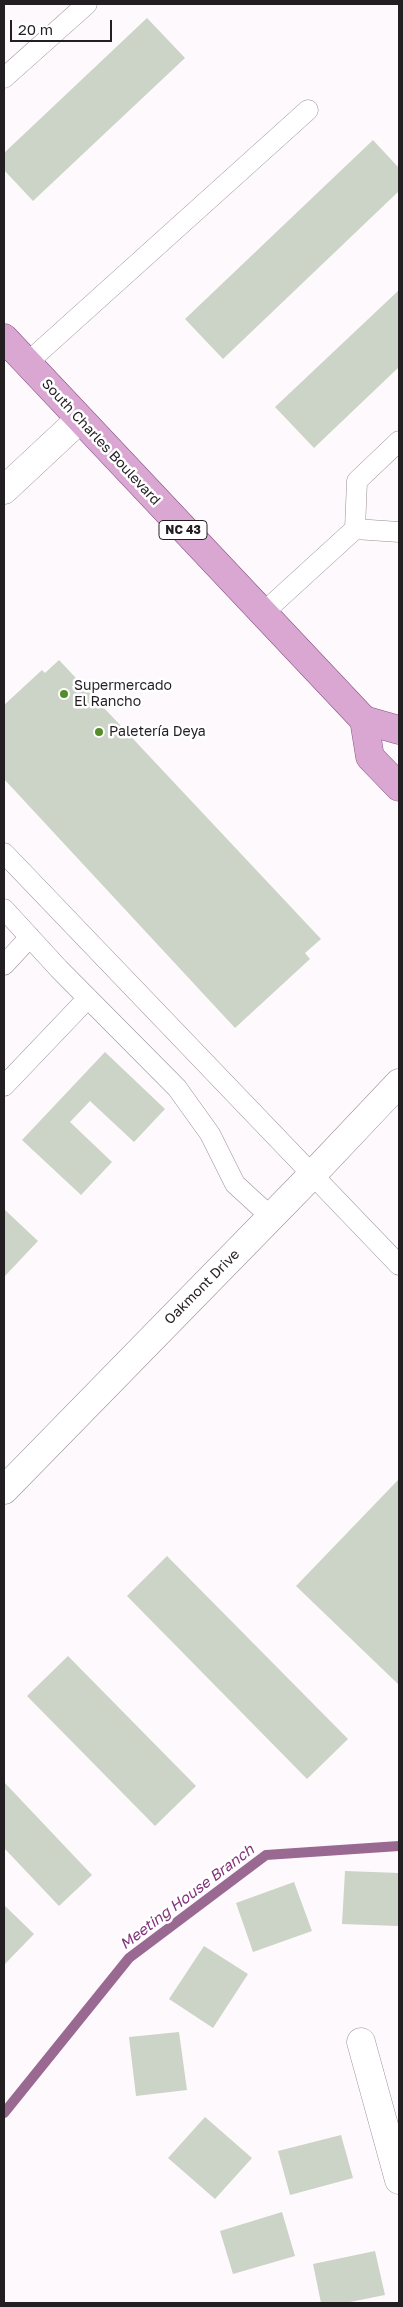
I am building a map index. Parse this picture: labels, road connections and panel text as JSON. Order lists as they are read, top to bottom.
{
  "streets": {
    "main road": ["South Charles Boulevard", "NC 43"],
    "street": ["Oakmont Drive"]
  },
  "water": ["Meeting House Branch"],
  "places": ["Supermercado El Rancho", "Paletería Deya"],
  "scale_bar": "20 m"
}
